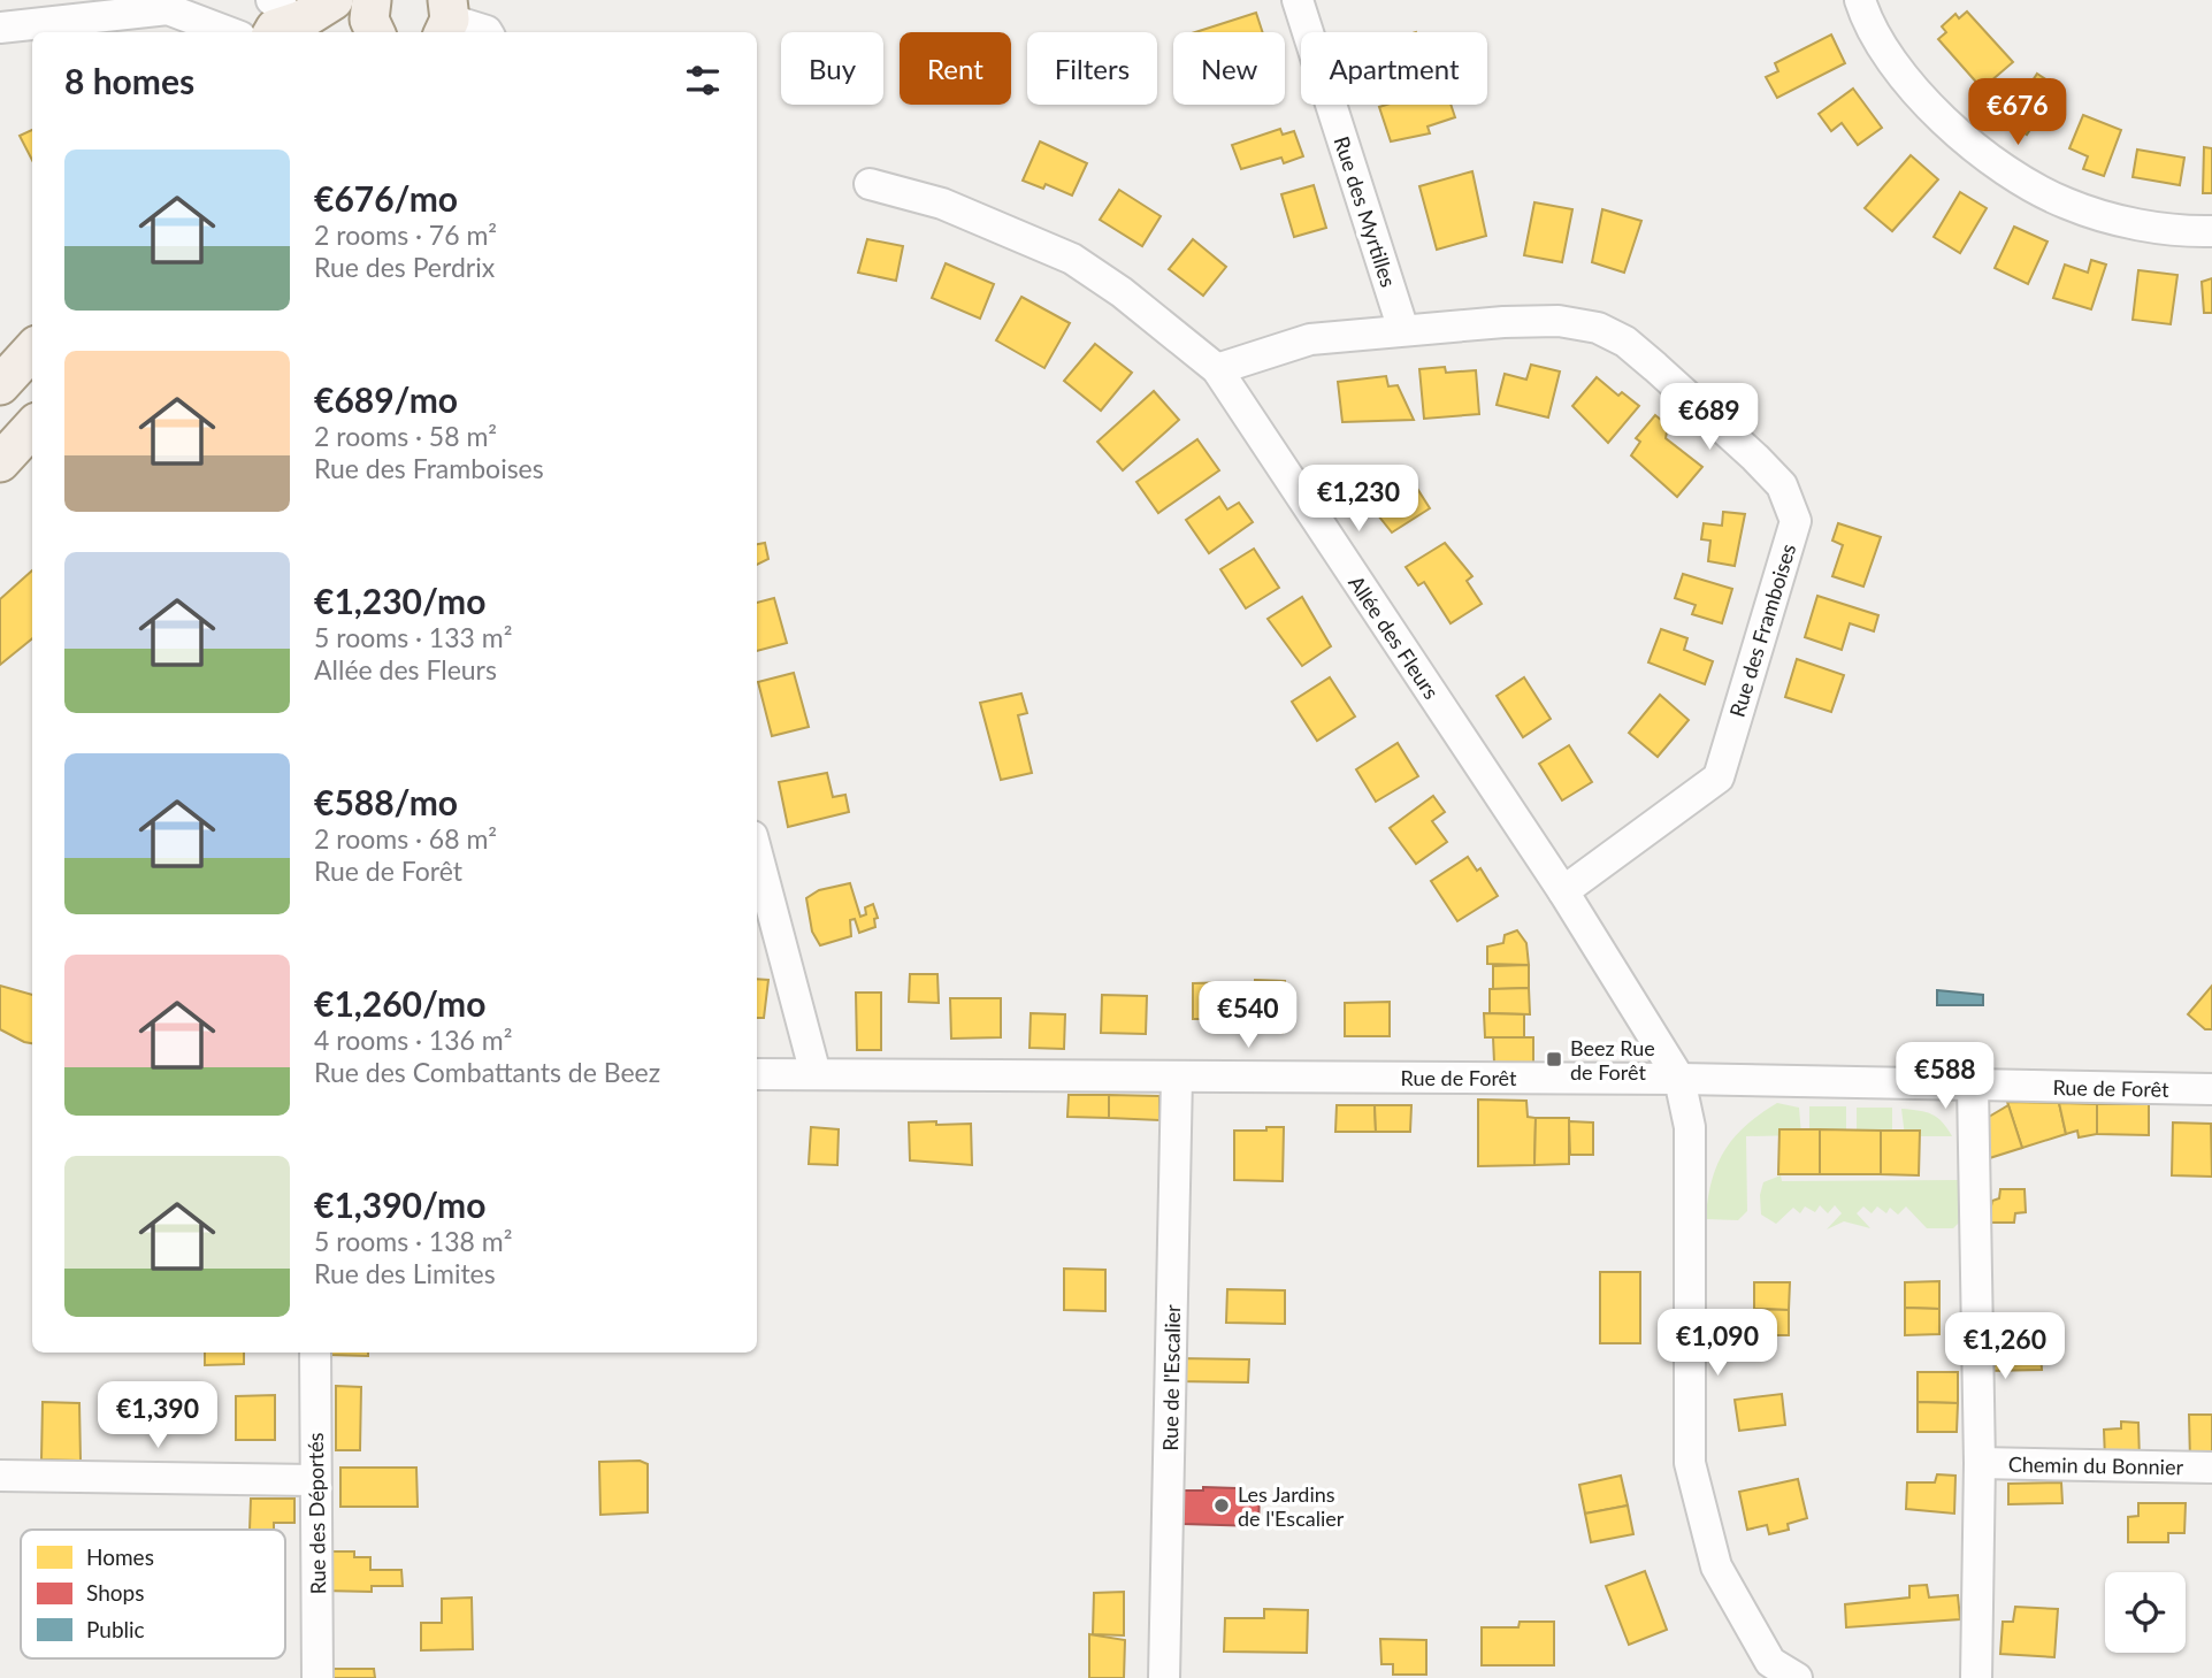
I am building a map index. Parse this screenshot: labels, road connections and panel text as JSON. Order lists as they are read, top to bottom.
{
  "streets": {
    "street": [
      "Rue des Myrtilles",
      "Rue des Framboises",
      "Allée des Fleurs",
      "Rue de Forêt",
      "Rue de l'Escalier",
      "Chemin du Bonnier",
      "Rue des Déportés"
    ]
  },
  "crossings": [
    ["Rue des Myrtilles", "Rue des Framboises"],
    ["Rue des Framboises", "Allée des Fleurs"],
    ["Allée des Fleurs", "Rue de Forêt"],
    ["Rue de Forêt", "Rue de l'Escalier"]
  ],
  "places": {
    "transit": ["Beez Rue de Forêt"],
    "other": ["Les Jardins de l'Escalier"]
  },
  "legend": ["Homes", "Shops", "Public"],
  "page": {
    "chip": [
      "Buy",
      "Rent",
      "Filters",
      "New",
      "Apartment"
    ],
    "heading": "8 homes",
    "price": [
      "€676",
      "€689",
      "€1,230",
      "€540",
      "€588",
      "€1,090",
      "€1,260",
      "€1,390"
    ],
    "list": [
      {
        "name": "€676/mo",
        "note": "2 rooms · 76 m² · Rue des Perdrix"
      },
      {
        "name": "€689/mo",
        "note": "2 rooms · 58 m² · Rue des Framboises"
      },
      {
        "name": "€1,230/mo",
        "note": "5 rooms · 133 m² · Allée des Fleurs"
      },
      {
        "name": "€588/mo",
        "note": "2 rooms · 68 m² · Rue de Forêt"
      },
      {
        "name": "€1,260/mo",
        "note": "4 rooms · 136 m² · Rue des Combattants de Beez"
      },
      {
        "name": "€1,390/mo",
        "note": "5 rooms · 138 m² · Rue des Limites"
      }
    ]
  }
}
